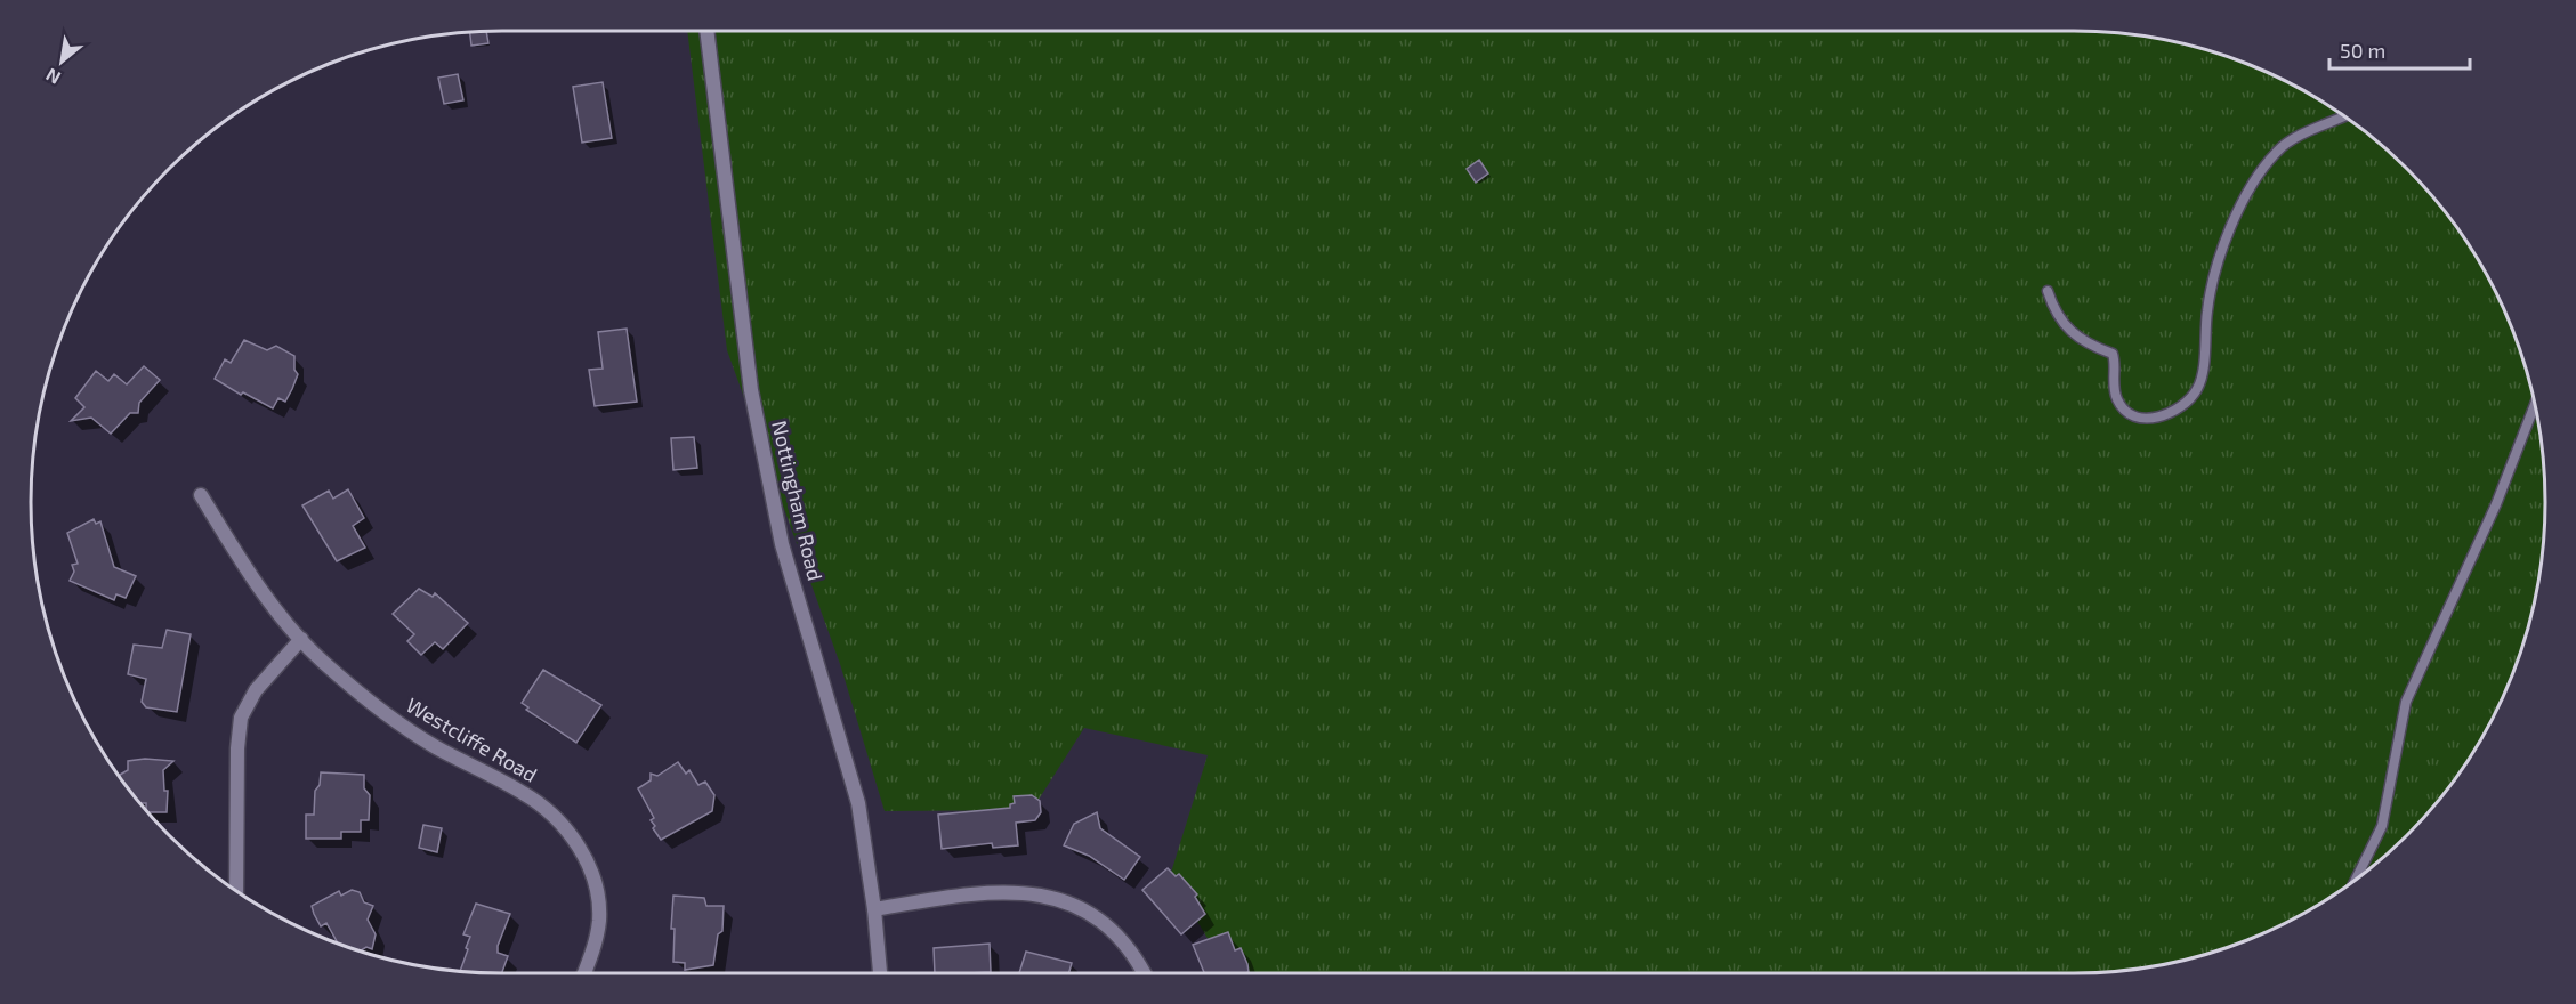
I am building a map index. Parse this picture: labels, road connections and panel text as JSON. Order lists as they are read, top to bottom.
{
  "streets": {
    "street": ["Nottingham Road", "Westcliffe Road"]
  },
  "scale_bar": "50 m",
  "north": "bottom left"
}
